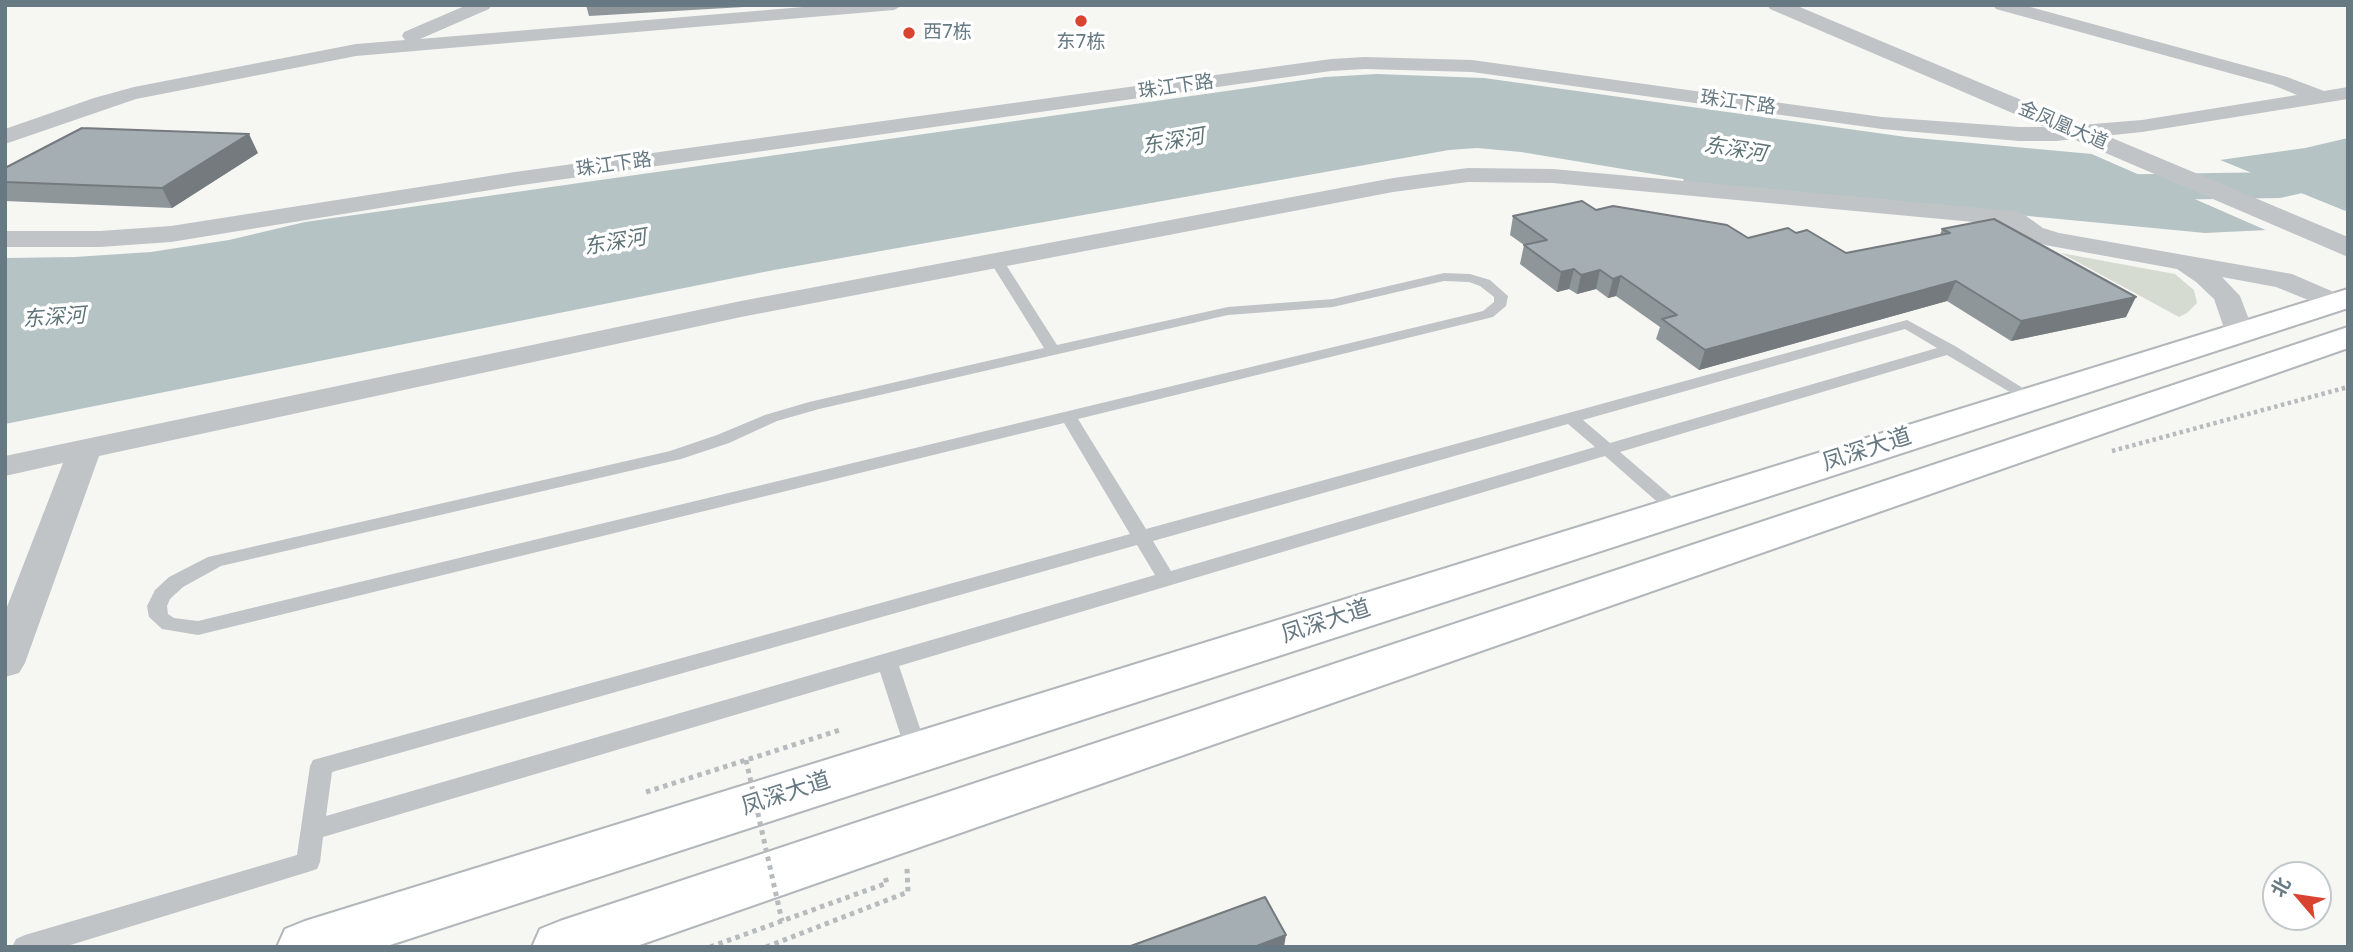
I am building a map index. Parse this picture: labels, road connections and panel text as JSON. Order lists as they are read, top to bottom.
{
  "streets": {
    "main road": ["凤深大道"],
    "street": ["珠江下路", "金凤凰大道"]
  },
  "crossings": [
    ["珠江下路", "金凤凰大道"]
  ],
  "water": ["东深河"],
  "places": ["东7栋", "西7栋"],
  "north": "top left"
}
